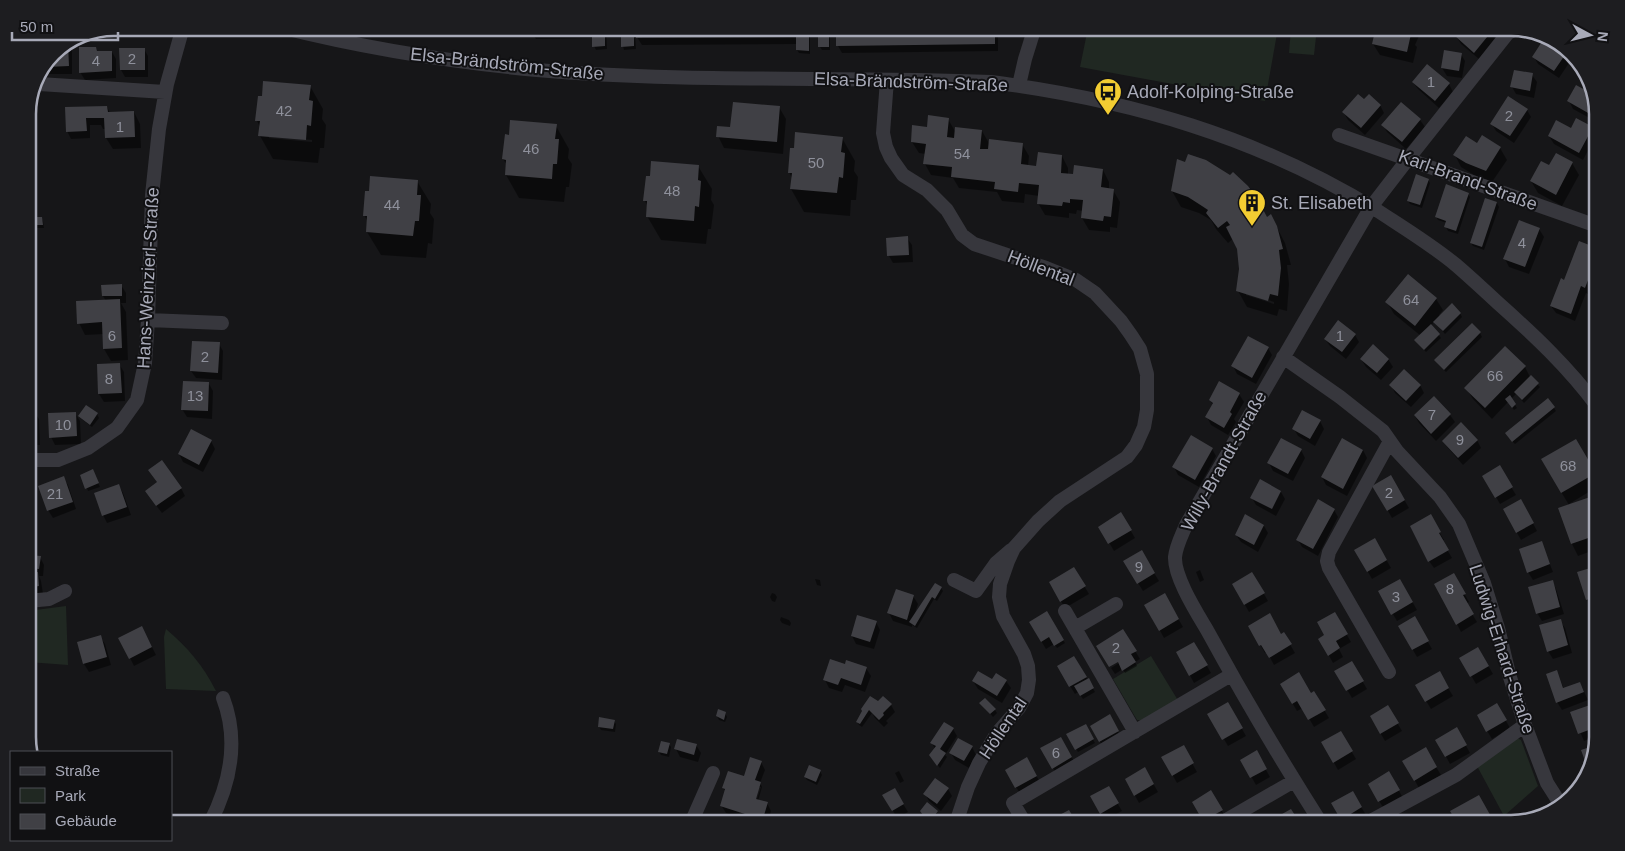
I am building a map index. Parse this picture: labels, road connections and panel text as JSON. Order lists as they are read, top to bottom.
{
  "streets": {
    "street": [
      "Elsa-Brändström-Straße",
      "Karl-Brand-Straße",
      "Höllental",
      "Hans-Weinzierl-Straße",
      "Willy-Brandt-Straße",
      "Ludwig-Erhard-Straße"
    ]
  },
  "crossings": [
    ["Elsa-Brändström-Straße", "Höllental"],
    ["Elsa-Brändström-Straße", "Willy-Brandt-Straße"],
    ["Karl-Brand-Straße", "Willy-Brandt-Straße"],
    ["Willy-Brandt-Straße", "Ludwig-Erhard-Straße"]
  ],
  "places": {
    "bus stop": ["Adolf-Kolping-Straße"],
    "building": ["St. Elisabeth"]
  },
  "house_numbers": [
    "2",
    "4",
    "1",
    "42",
    "2",
    "1",
    "46",
    "54",
    "50",
    "48",
    "44",
    "4",
    "64",
    "6",
    "1",
    "2",
    "66",
    "8",
    "13",
    "7",
    "10",
    "9",
    "68",
    "2",
    "21",
    "9",
    "8",
    "3",
    "2",
    "6"
  ],
  "legend": ["Straße", "Park", "Gebäude"],
  "scale_bar": "50 m",
  "north": "right"
}
